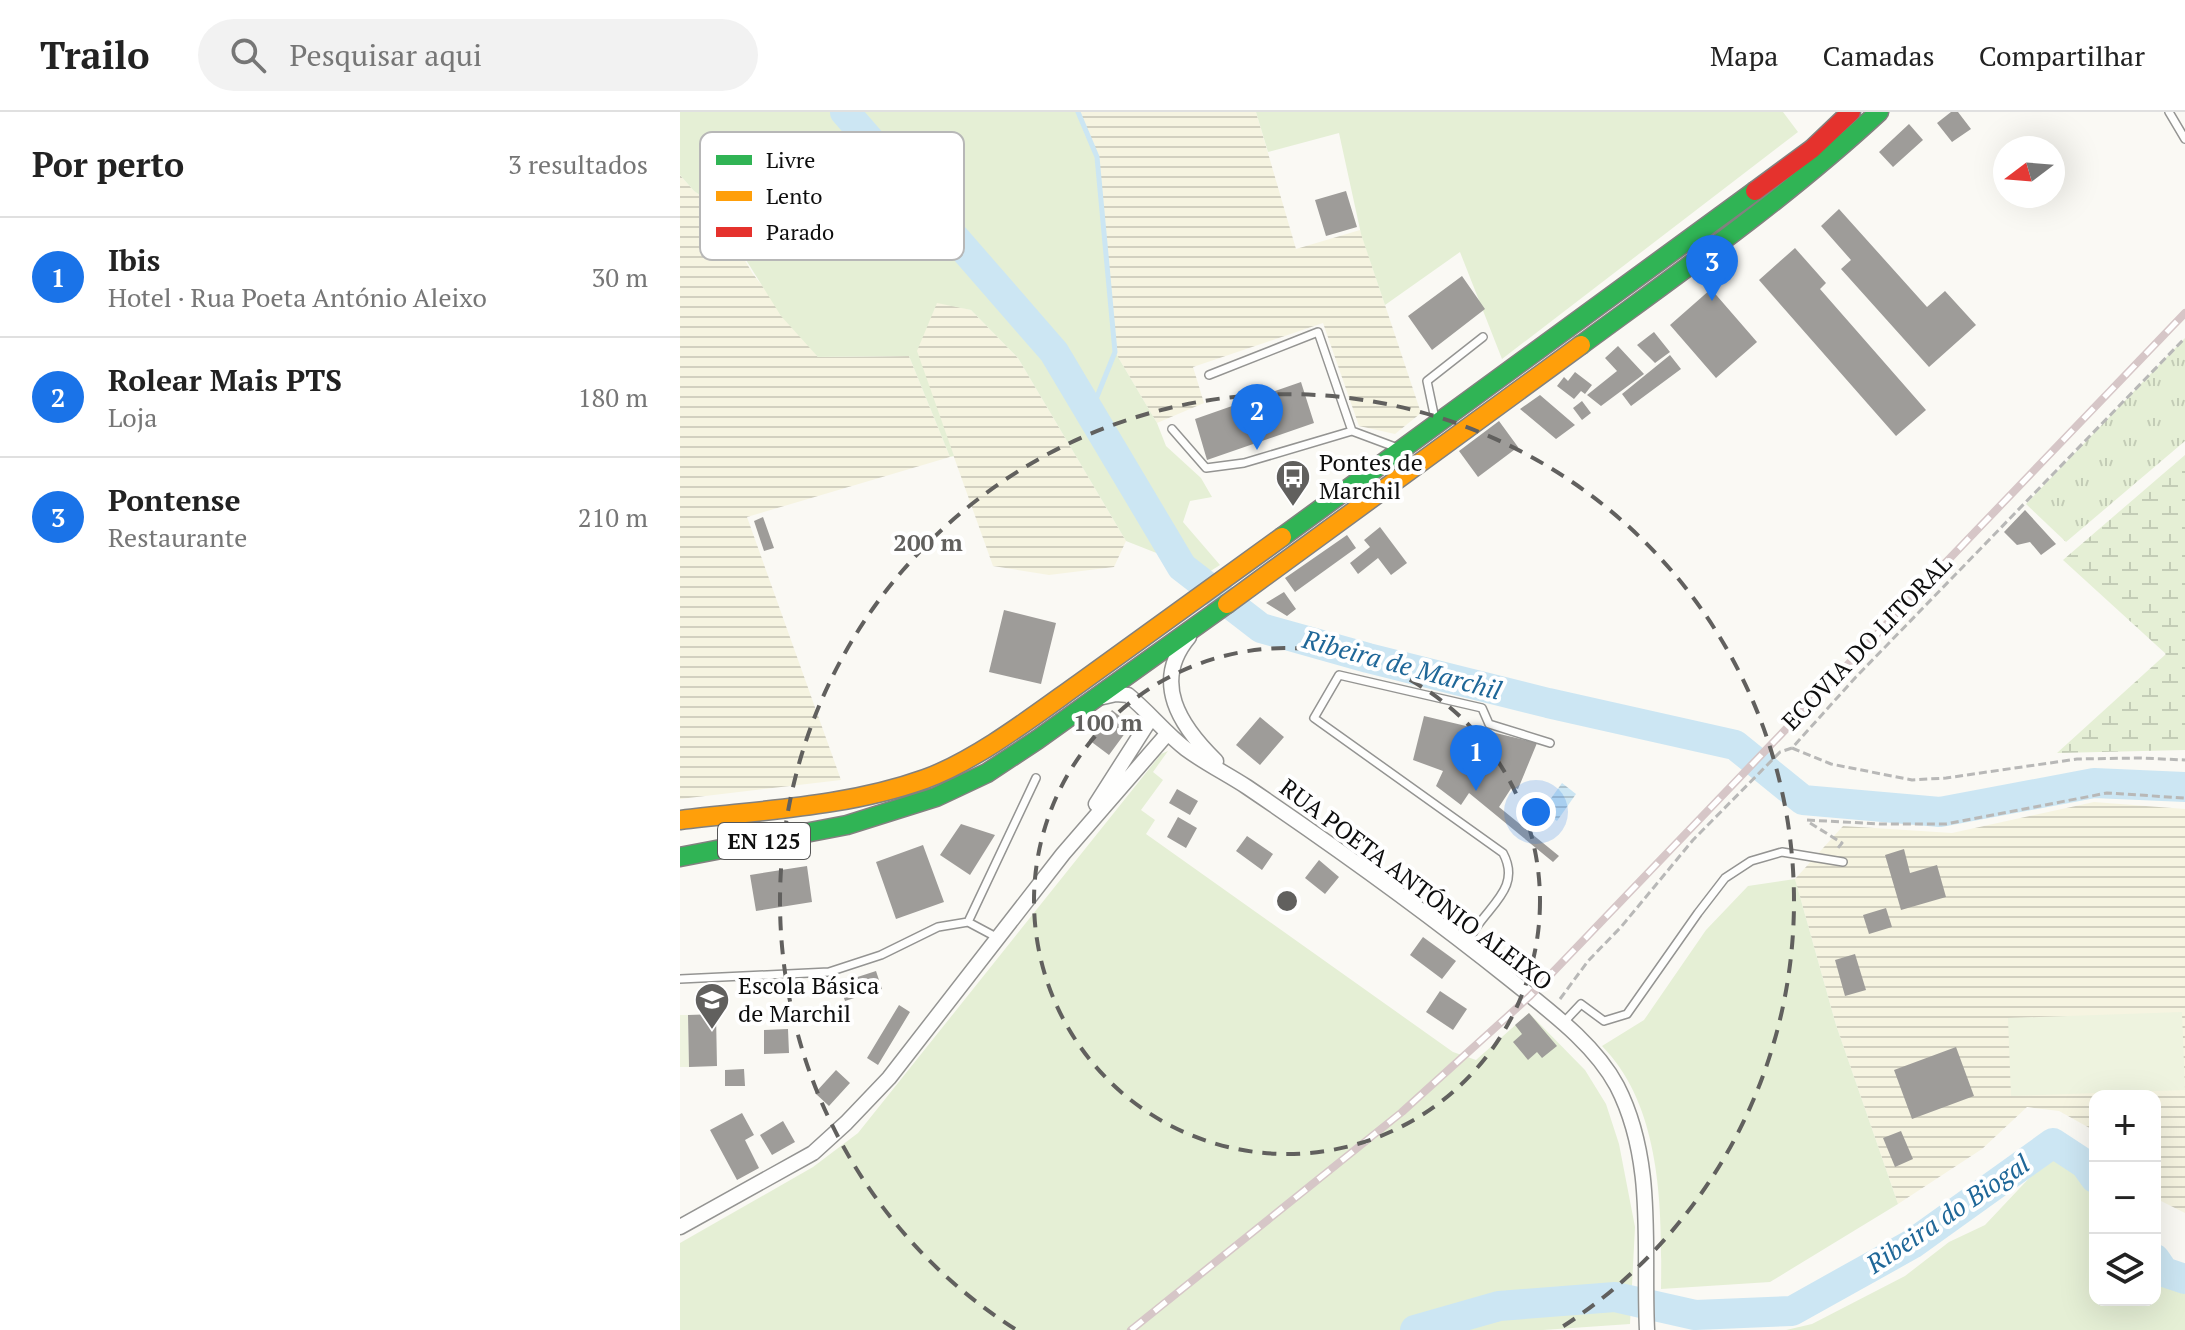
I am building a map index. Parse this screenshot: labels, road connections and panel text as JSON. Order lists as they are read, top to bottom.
{
  "streets": {
    "main road": ["EN 125"],
    "street": ["RUA POETA ANTÓNIO ALEIXO"],
    "path": ["ECOVIA DO LITORAL"]
  },
  "crossings": [
    ["ECOVIA DO LITORAL", "RUA POETA ANTÓNIO ALEIXO"],
    ["EN 125", "RUA POETA ANTÓNIO ALEIXO"]
  ],
  "water": ["Ribeira de Marchil", "Ribeira do Biogal"],
  "places": {
    "bus stop": ["Pontes de Marchil"],
    "school or university": ["Escola Básica de Marchil"]
  },
  "legend": ["Livre", "Lento", "Parado"],
  "north": "left",
  "page": {
    "header": "Trailo",
    "search": "Pesquisar aqui",
    "nav": ["Mapa", "Camadas", "Compartilhar"],
    "heading": ["Por perto", "3 resultados"],
    "list": [
      {
        "mark": "1",
        "name": "Ibis",
        "note": "Hotel · Rua Poeta António Aleixo",
        "value": "30 m"
      },
      {
        "mark": "2",
        "name": "Rolear Mais PTS",
        "note": "Loja",
        "value": "180 m"
      },
      {
        "mark": "3",
        "name": "Pontense",
        "note": "Restaurante",
        "value": "210 m"
      }
    ],
    "pins": ["3", "2", "1"],
    "map_buttons": ["+", "−"]
  },
  "rings": ["200 m", "100 m"]
}
